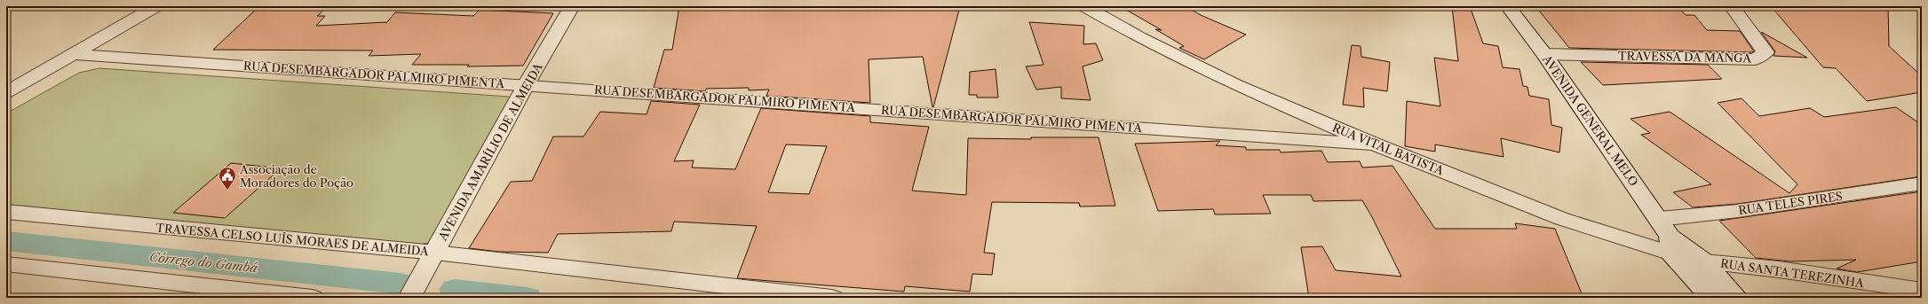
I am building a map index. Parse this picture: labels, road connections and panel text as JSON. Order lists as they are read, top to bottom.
{
  "streets": {
    "street": [
      "TRAVESSA DA MANGA",
      "RUA DESEMBARGADOR PALMIRO PIMENTA",
      "AVENIDA GENERAL MELO",
      "RUA VITAL BATISTA",
      "AVENIDA AMARÍLIO DE ALMEIDA",
      "RUA TELES PIRES",
      "TRAVESSA CELSO LUÍS MORAES DE ALMEIDA",
      "RUA SANTA TEREZINHA"
    ]
  },
  "crossings": [
    ["TRAVESSA DA MANGA", "AVENIDA GENERAL MELO"],
    ["RUA DESEMBARGADOR PALMIRO PIMENTA", "RUA VITAL BATISTA"],
    ["RUA DESEMBARGADOR PALMIRO PIMENTA", "AVENIDA AMARÍLIO DE ALMEIDA"],
    ["AVENIDA GENERAL MELO", "RUA VITAL BATISTA"],
    ["AVENIDA GENERAL MELO", "RUA TELES PIRES"],
    ["AVENIDA GENERAL MELO", "RUA SANTA TEREZINHA"],
    ["RUA VITAL BATISTA", "RUA TELES PIRES"],
    ["AVENIDA AMARÍLIO DE ALMEIDA", "TRAVESSA CELSO LUÍS MORAES DE ALMEIDA"]
  ],
  "water": ["Córrego do Gambá"],
  "places": {
    "public building": ["Associação de Moradores do Poção"]
  }
}
